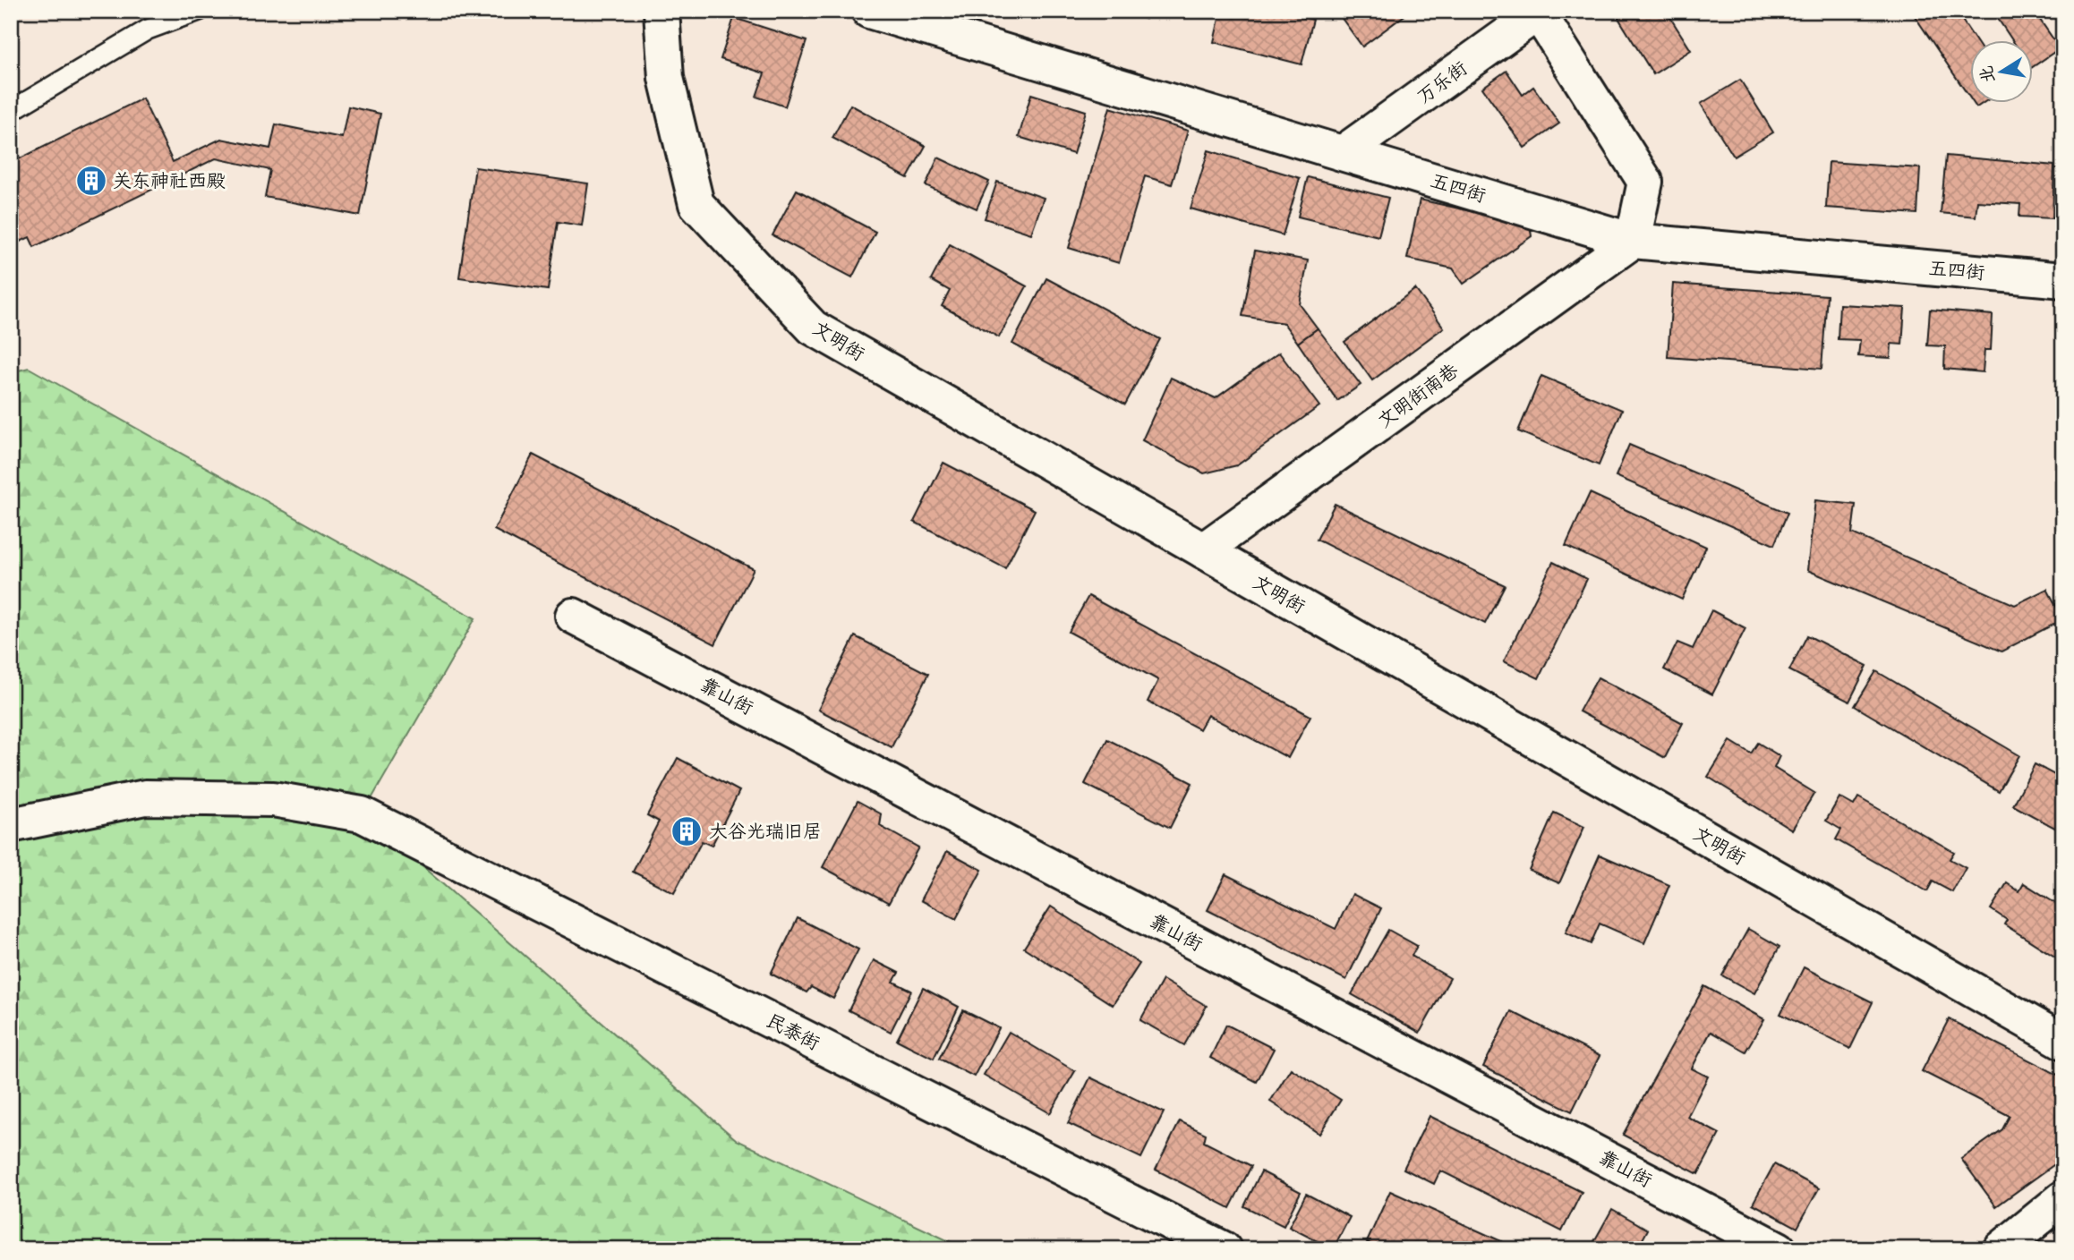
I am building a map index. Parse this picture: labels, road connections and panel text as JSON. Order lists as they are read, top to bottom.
{
  "streets": {
    "street": [
      "万乐街",
      "五四街",
      "文明街",
      "文明街南巷",
      "靠山街",
      "民泰街"
    ]
  },
  "crossings": [
    ["万乐街", "五四街"],
    ["五四街", "文明街南巷"],
    ["文明街", "文明街南巷"]
  ],
  "places": {
    "building": ["关东神社西殿", "大谷光瑞旧居"]
  },
  "north": "left"
}
